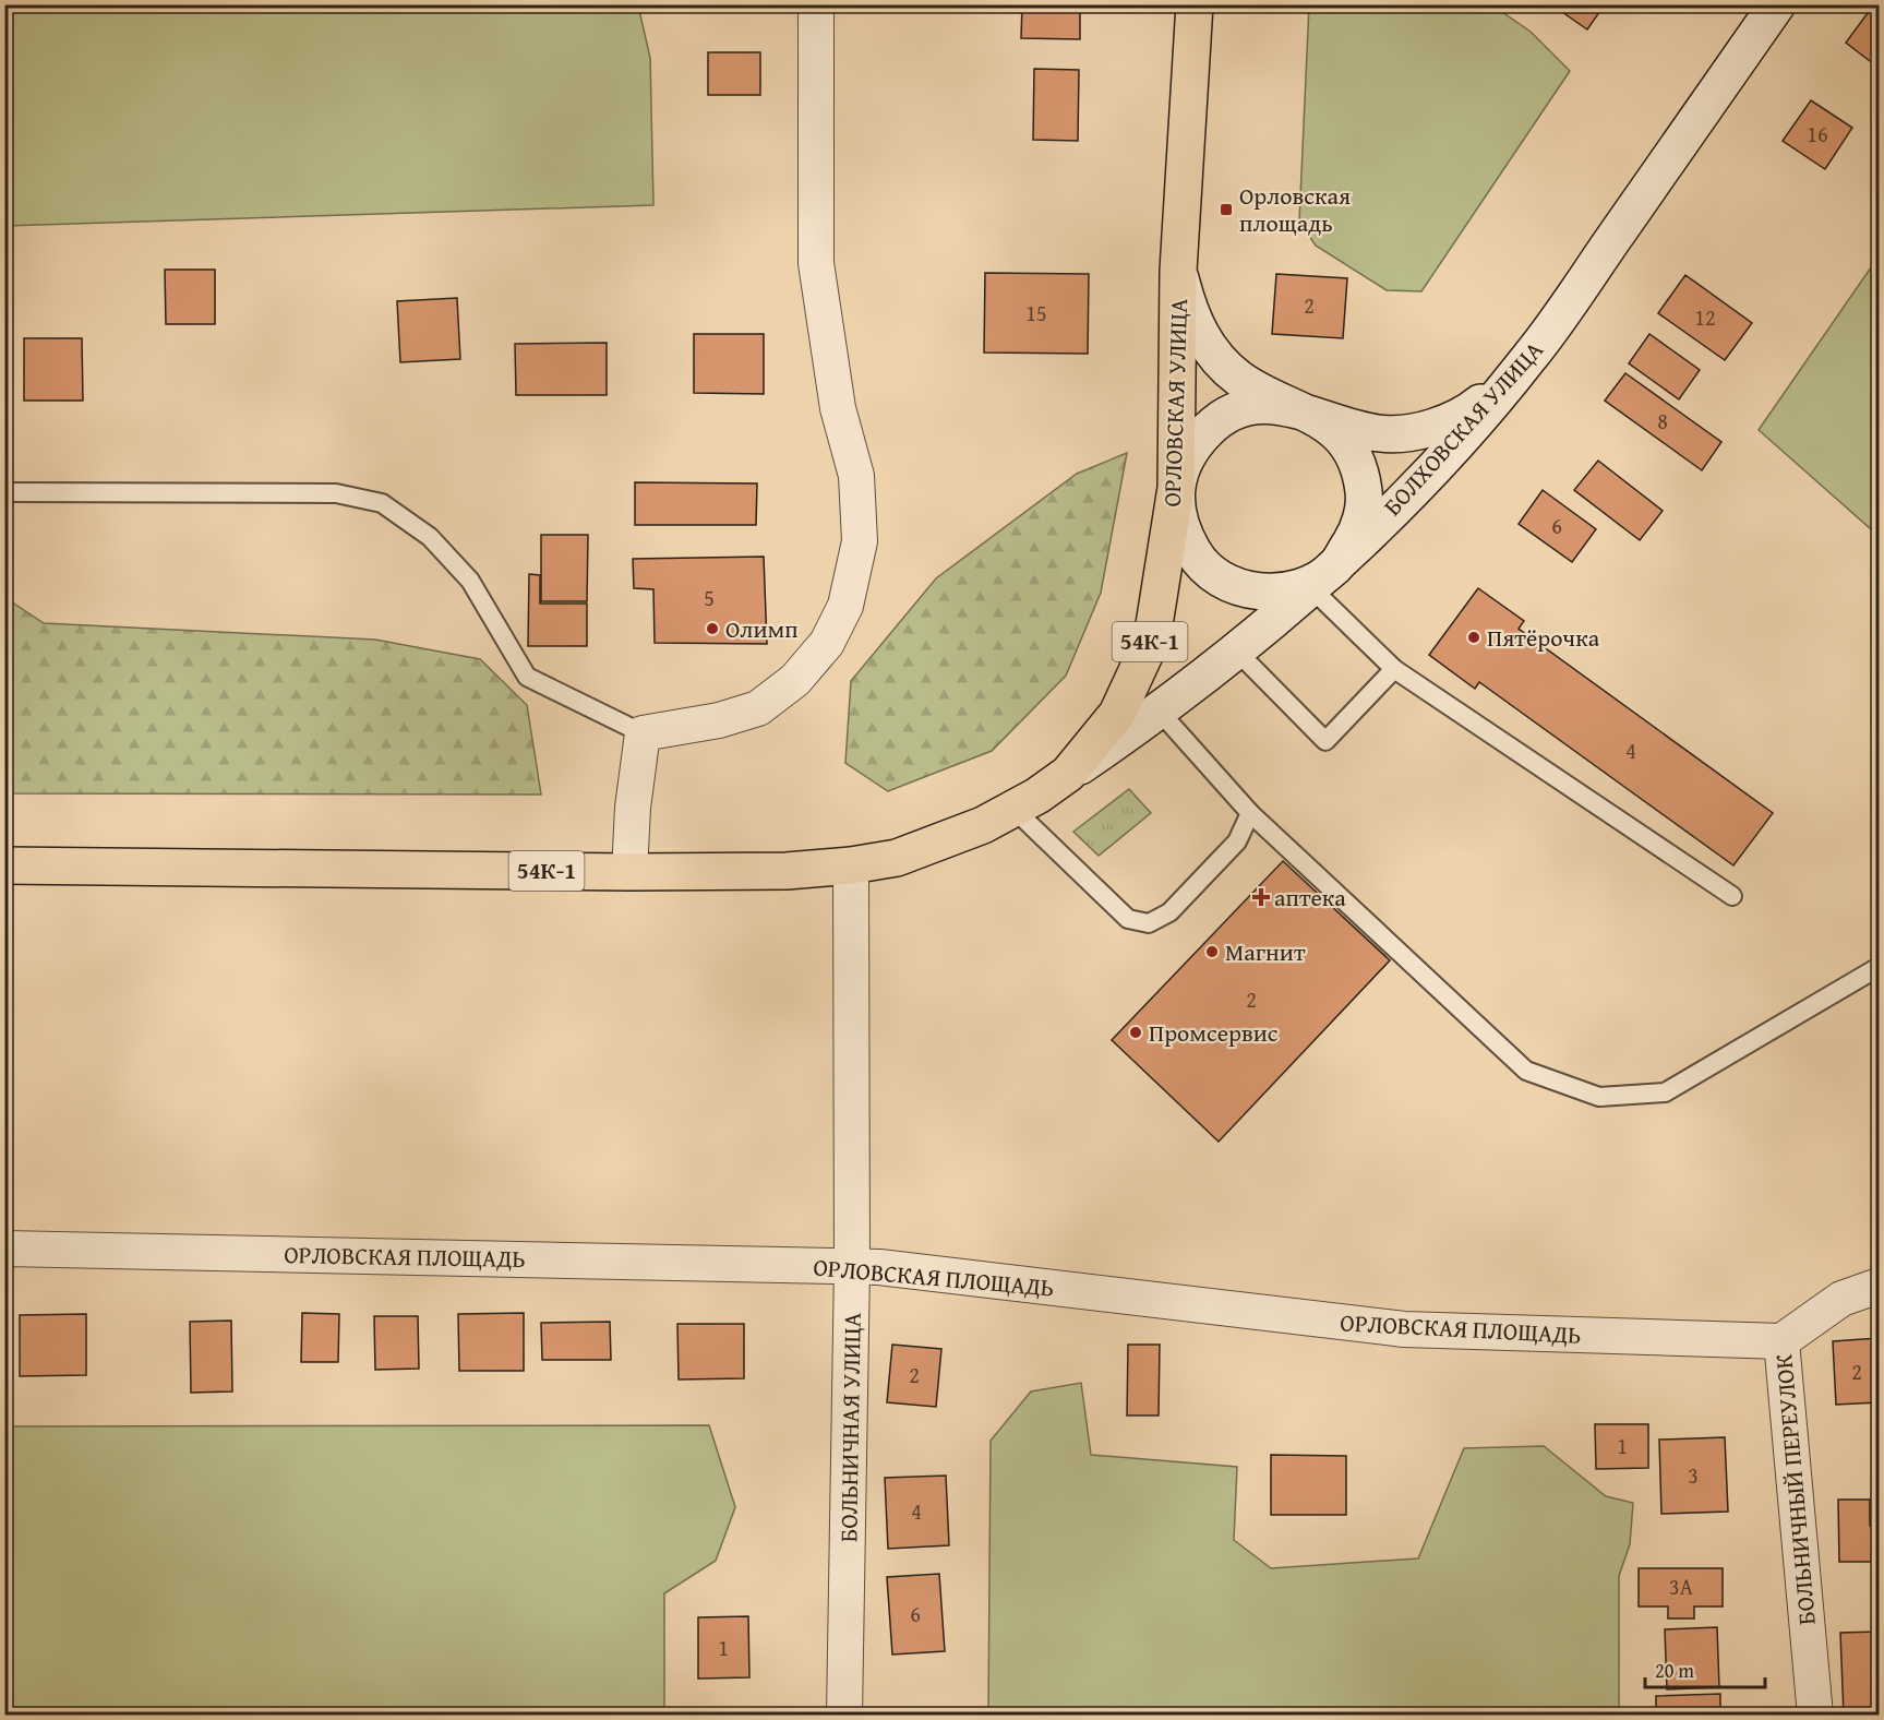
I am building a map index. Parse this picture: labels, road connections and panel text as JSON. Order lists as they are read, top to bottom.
{
  "streets": {
    "main road": ["ОРЛОВСКАЯ УЛИЦА", "БОЛХОВСКАЯ УЛИЦА", "54К-1"],
    "street": ["ОРЛОВСКАЯ ПЛОЩАДЬ", "БОЛЬНИЧНАЯ УЛИЦА", "БОЛЬНИЧНЫЙ ПЕРЕУЛОК"]
  },
  "crossings": [
    ["ОРЛОВСКАЯ УЛИЦА", "БОЛХОВСКАЯ УЛИЦА"],
    ["ОРЛОВСКАЯ УЛИЦА", "54К-1"],
    ["БОЛХОВСКАЯ УЛИЦА", "54К-1"],
    ["54К-1", "БОЛЬНИЧНАЯ УЛИЦА"],
    ["ОРЛОВСКАЯ ПЛОЩАДЬ", "БОЛЬНИЧНАЯ УЛИЦА"],
    ["ОРЛОВСКАЯ ПЛОЩАДЬ", "БОЛЬНИЧНЫЙ ПЕРЕУЛОК"]
  ],
  "places": {
    "transit": ["Орловская площадь"],
    "other": [
      "Олимп",
      "Пятёрочка",
      "Магнит",
      "Промсервис"
    ],
    "health": ["аптека"]
  },
  "house_numbers": [
    "16",
    "2",
    "15",
    "12",
    "8",
    "6",
    "5",
    "4",
    "2",
    "2",
    "2",
    "1",
    "3",
    "4",
    "3А",
    "6",
    "1"
  ],
  "scale_bar": "20 m"
}
